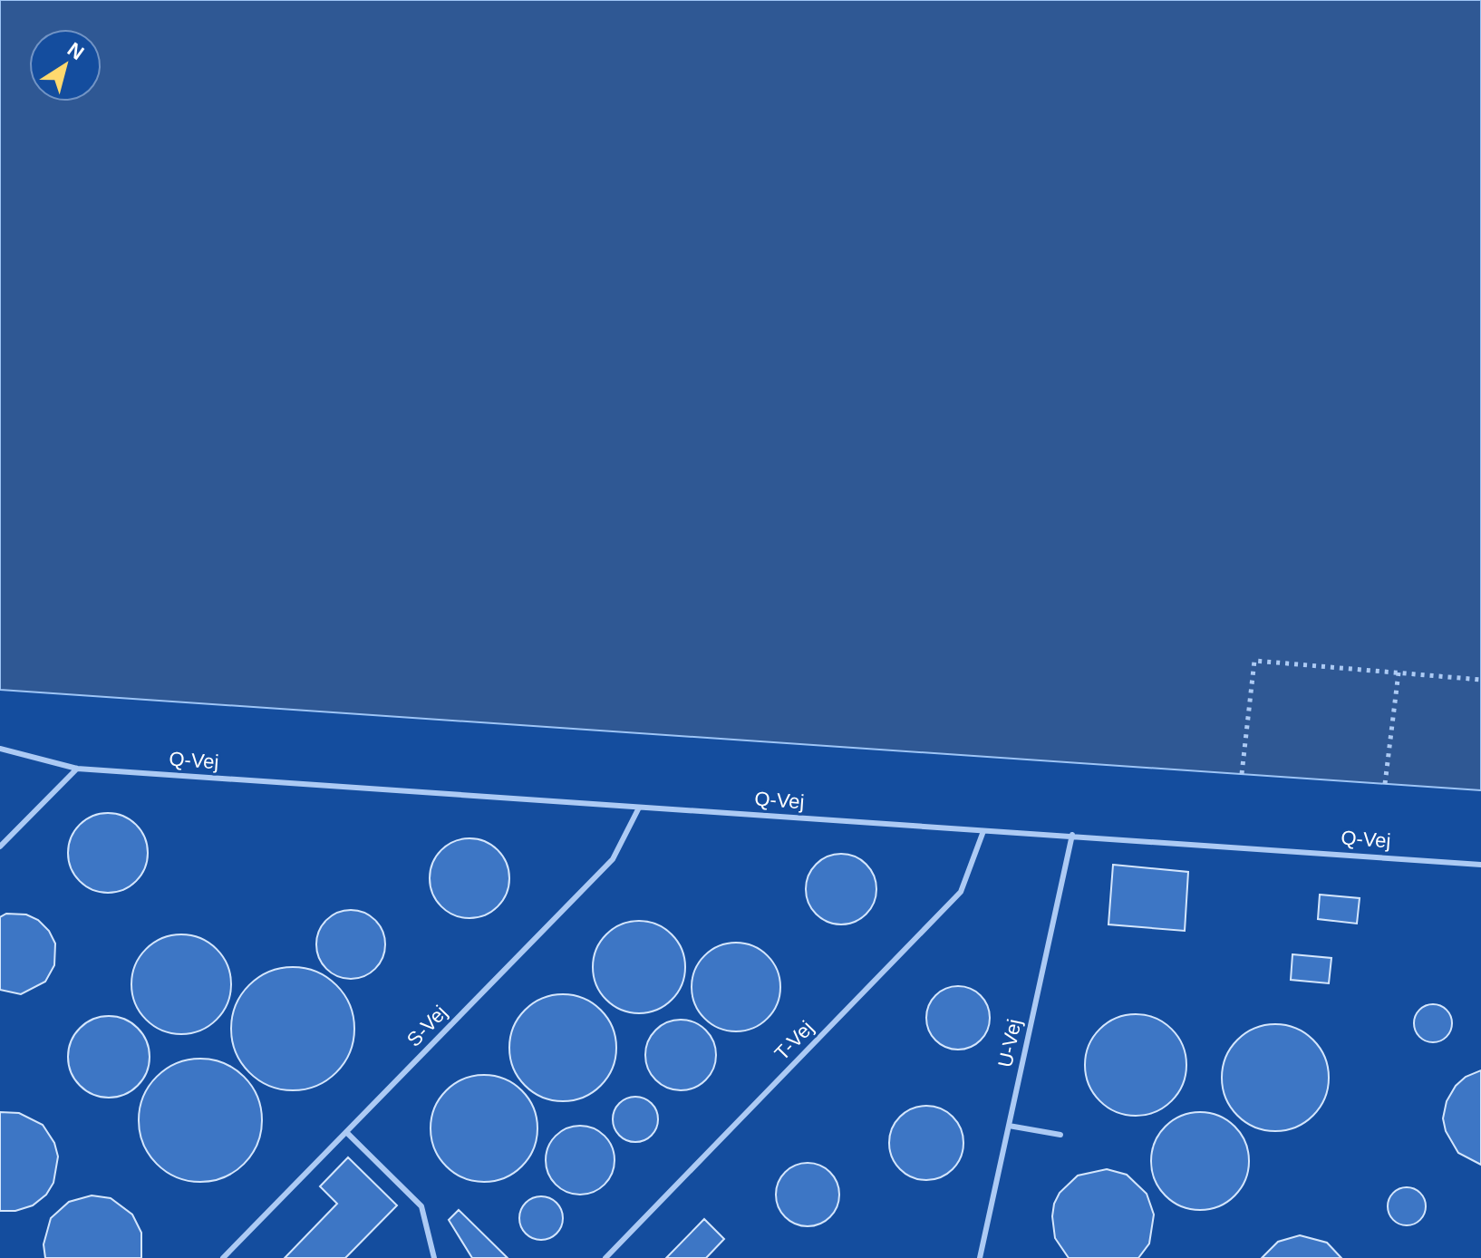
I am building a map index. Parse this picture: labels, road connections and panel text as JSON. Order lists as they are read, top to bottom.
{
  "streets": {
    "lane": [
      "Q-Vej",
      "S-Vej",
      "T-Vej",
      "U-Vej"
    ]
  },
  "crossings": [
    ["Q-Vej", "S-Vej"],
    ["Q-Vej", "T-Vej"],
    ["Q-Vej", "U-Vej"]
  ],
  "north": "top right"
}
